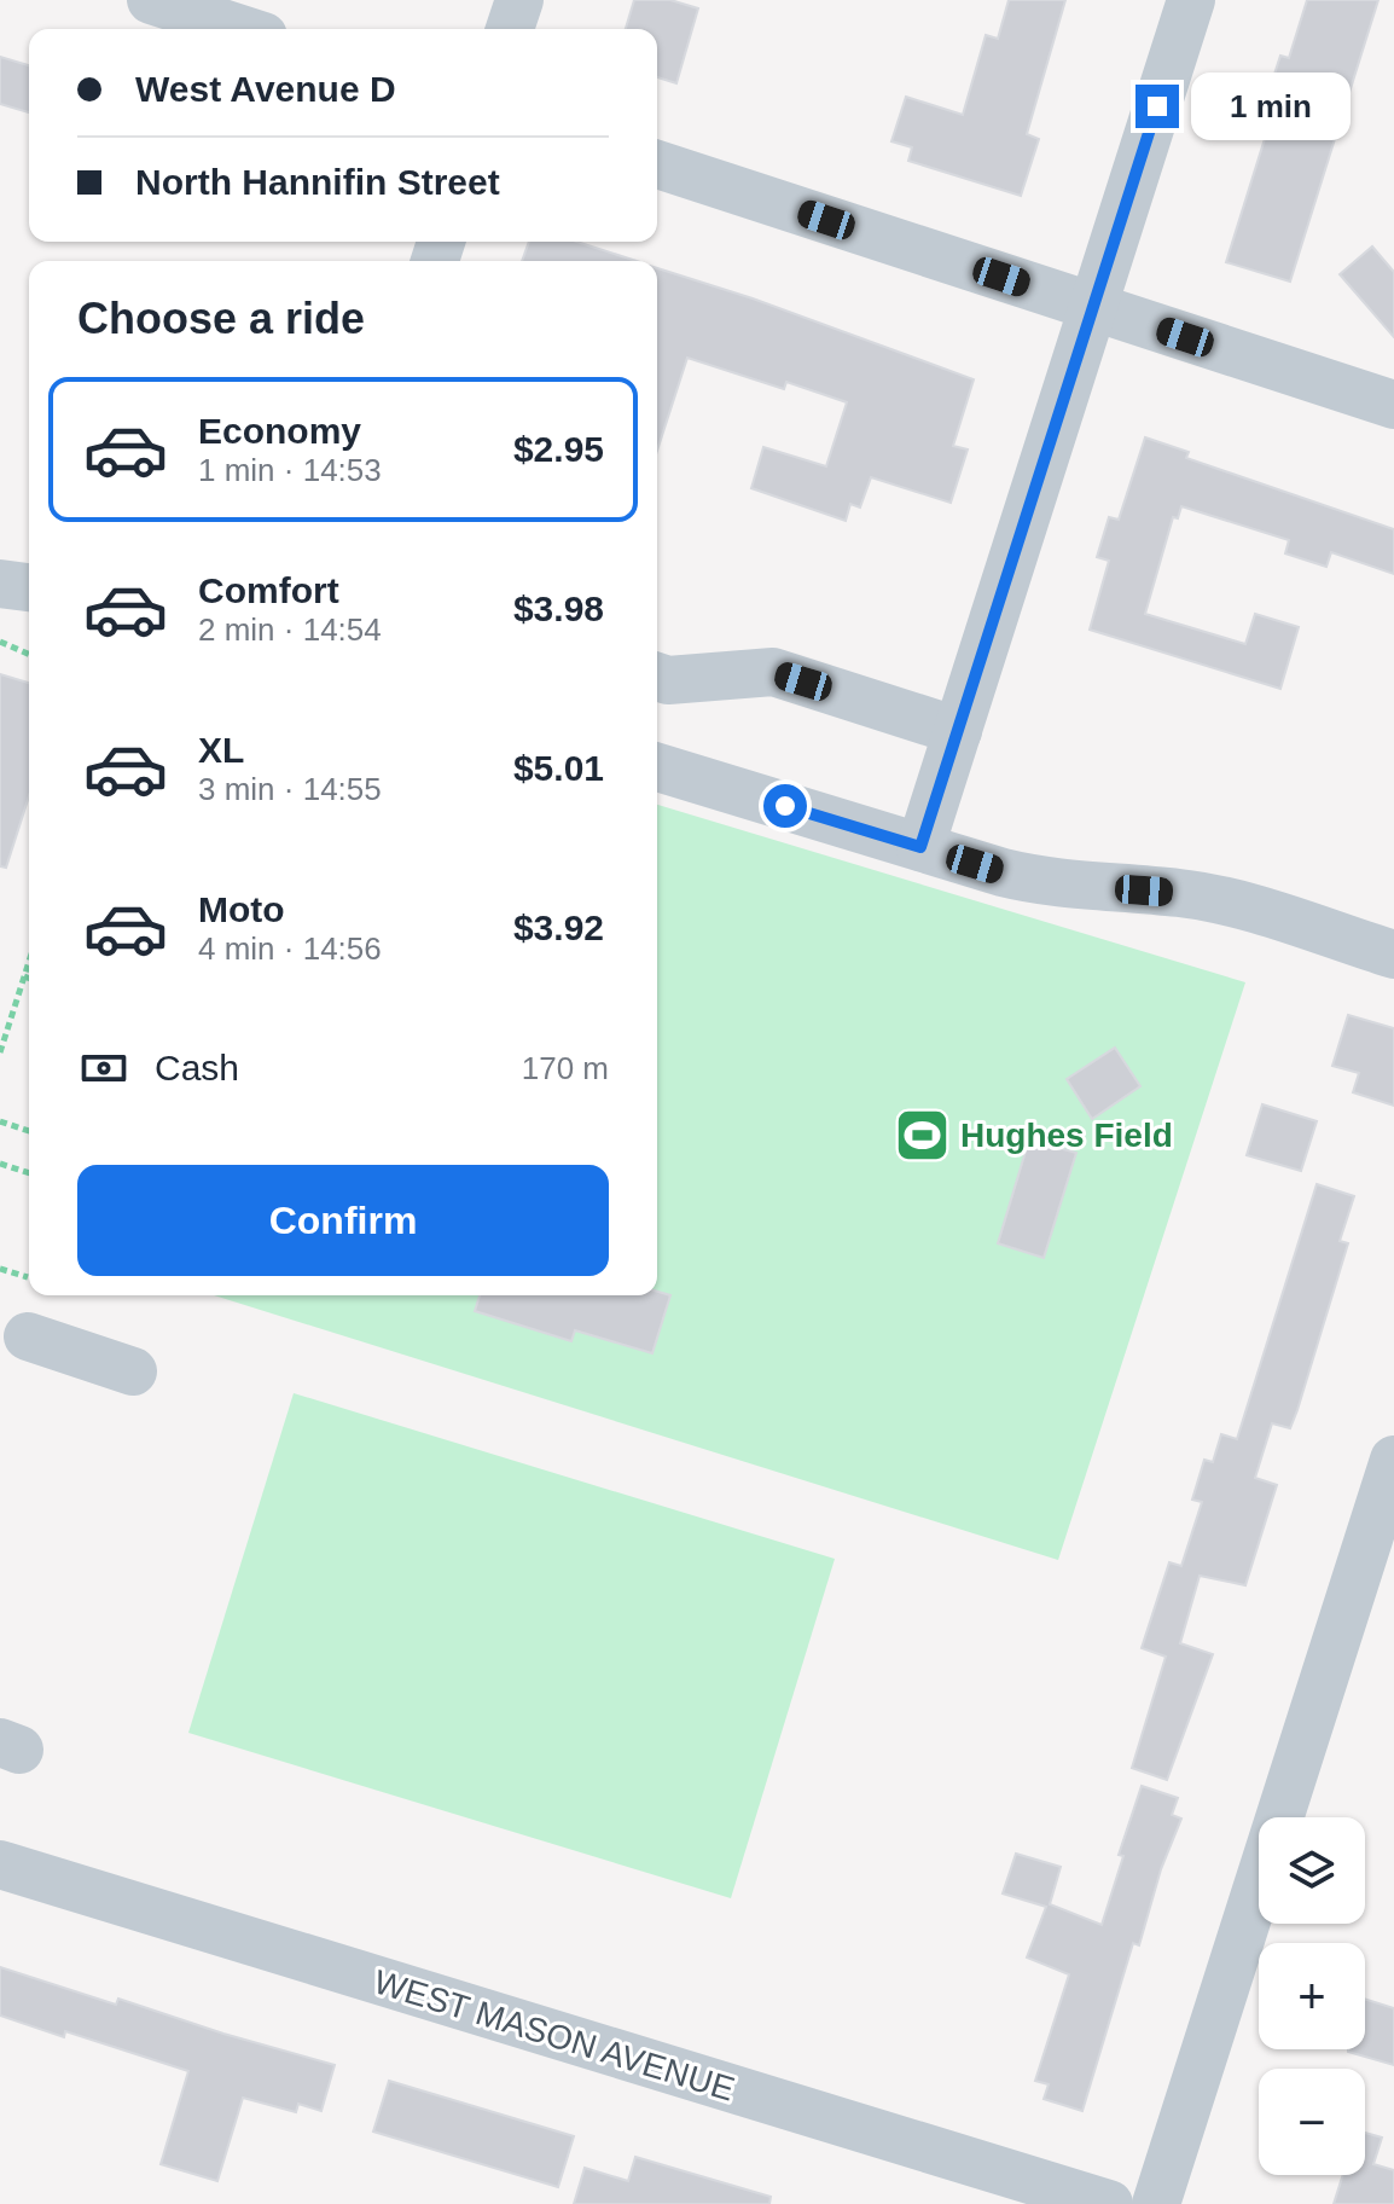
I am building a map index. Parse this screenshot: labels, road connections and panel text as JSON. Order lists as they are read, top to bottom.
{
  "streets": {
    "street": ["WEST MASON AVENUE"]
  },
  "places": {
    "sports": ["Hughes Field"]
  },
  "page": {
    "banner": ["West Avenue D", "North Hannifin Street"],
    "bubble": "1 min",
    "heading": "Choose a ride",
    "list": [
      {
        "name": "Economy",
        "note": "1 min · 14:53",
        "value": "$2.95"
      },
      {
        "name": "Comfort",
        "note": "2 min · 14:54",
        "value": "$3.98"
      },
      {
        "name": "XL",
        "note": "3 min · 14:55",
        "value": "$5.01"
      },
      {
        "name": "Moto",
        "note": "4 min · 14:56",
        "value": "$3.92"
      }
    ],
    "pay": ["Cash", "170 m"],
    "buttons": "Confirm",
    "map_buttons": ["+", "−"]
  }
}
